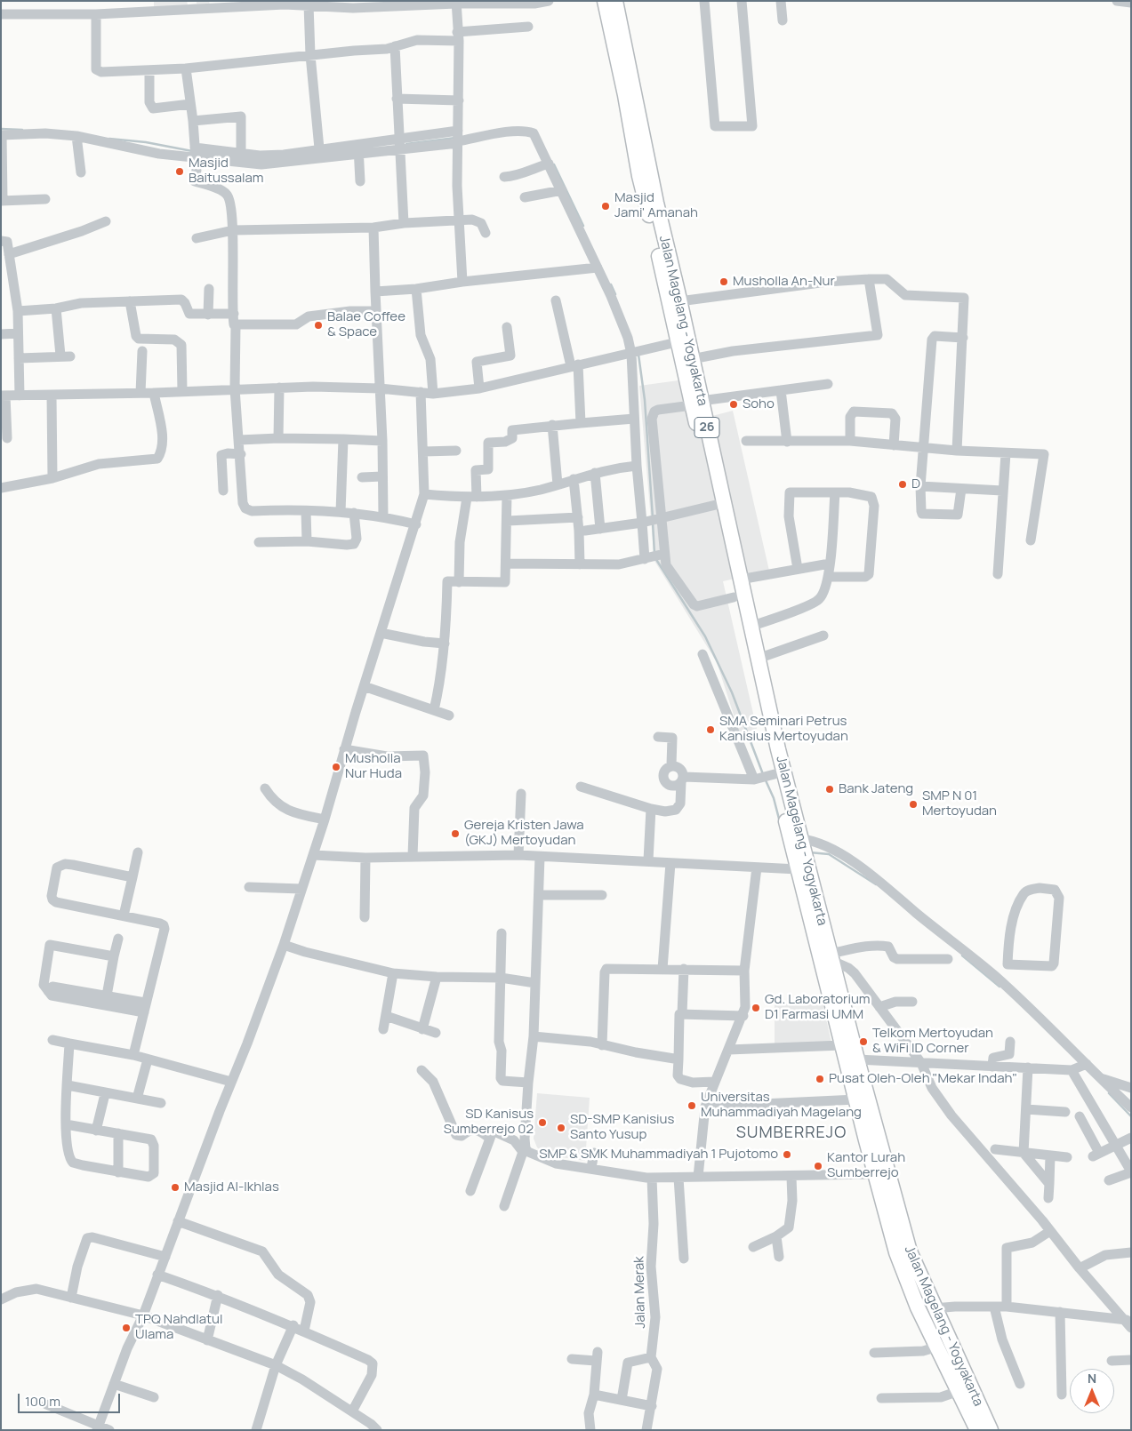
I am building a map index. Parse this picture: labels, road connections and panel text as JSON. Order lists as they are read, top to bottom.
{
  "streets": {
    "highway": ["Jalan Magelang - Yogyakarta", "26"],
    "street": ["Jalan Merak"]
  },
  "districts": ["SUMBERREJO"],
  "places": [
    "Masjid Baitussalam",
    "Masjid Jami' Amanah",
    "Musholla An-Nur",
    "Balae Coffee & Space",
    "Soho",
    "D",
    "SMA Seminari Petrus Kanisius Mertoyudan",
    "Musholla Nur Huda",
    "Bank Jateng",
    "SMP N 01 Mertoyudan",
    "Gereja Kristen Jawa (GKJ) Mertoyudan",
    "Gd. Laboratorium D1 Farmasi UMM",
    "Telkom Mertoyudan & WiFi ID Corner",
    "Pusat Oleh-Oleh \"Mekar Indah\"",
    "Universitas Muhammadiyah Magelang",
    "SD Kanisus Sumberrejo 02",
    "SD-SMP Kanisius Santo Yusup",
    "SMP & SMK Muhammadiyah 1 Pujotomo",
    "Kantor Lurah Sumberrejo",
    "Masjid Al-Ikhlas",
    "TPQ Nahdlatul Ulama"
  ],
  "scale_bar": "100 m",
  "north": "top"
}
